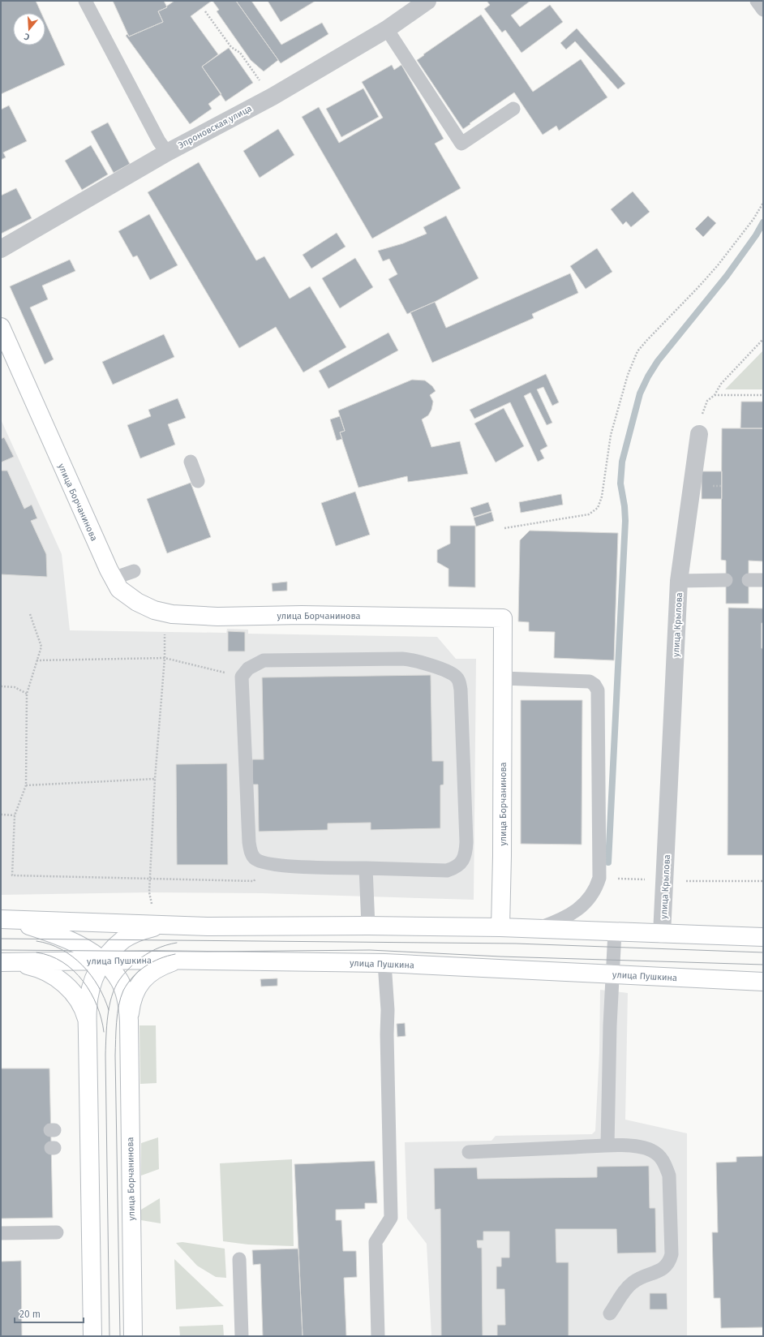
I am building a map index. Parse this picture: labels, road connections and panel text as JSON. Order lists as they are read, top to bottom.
{
  "streets": {
    "main road": ["улица Борчанинова", "улица Пушкина"],
    "street": ["Эпроновская улица", "улица Крылова"]
  },
  "scale_bar": "20 m",
  "north": "bottom"
}
